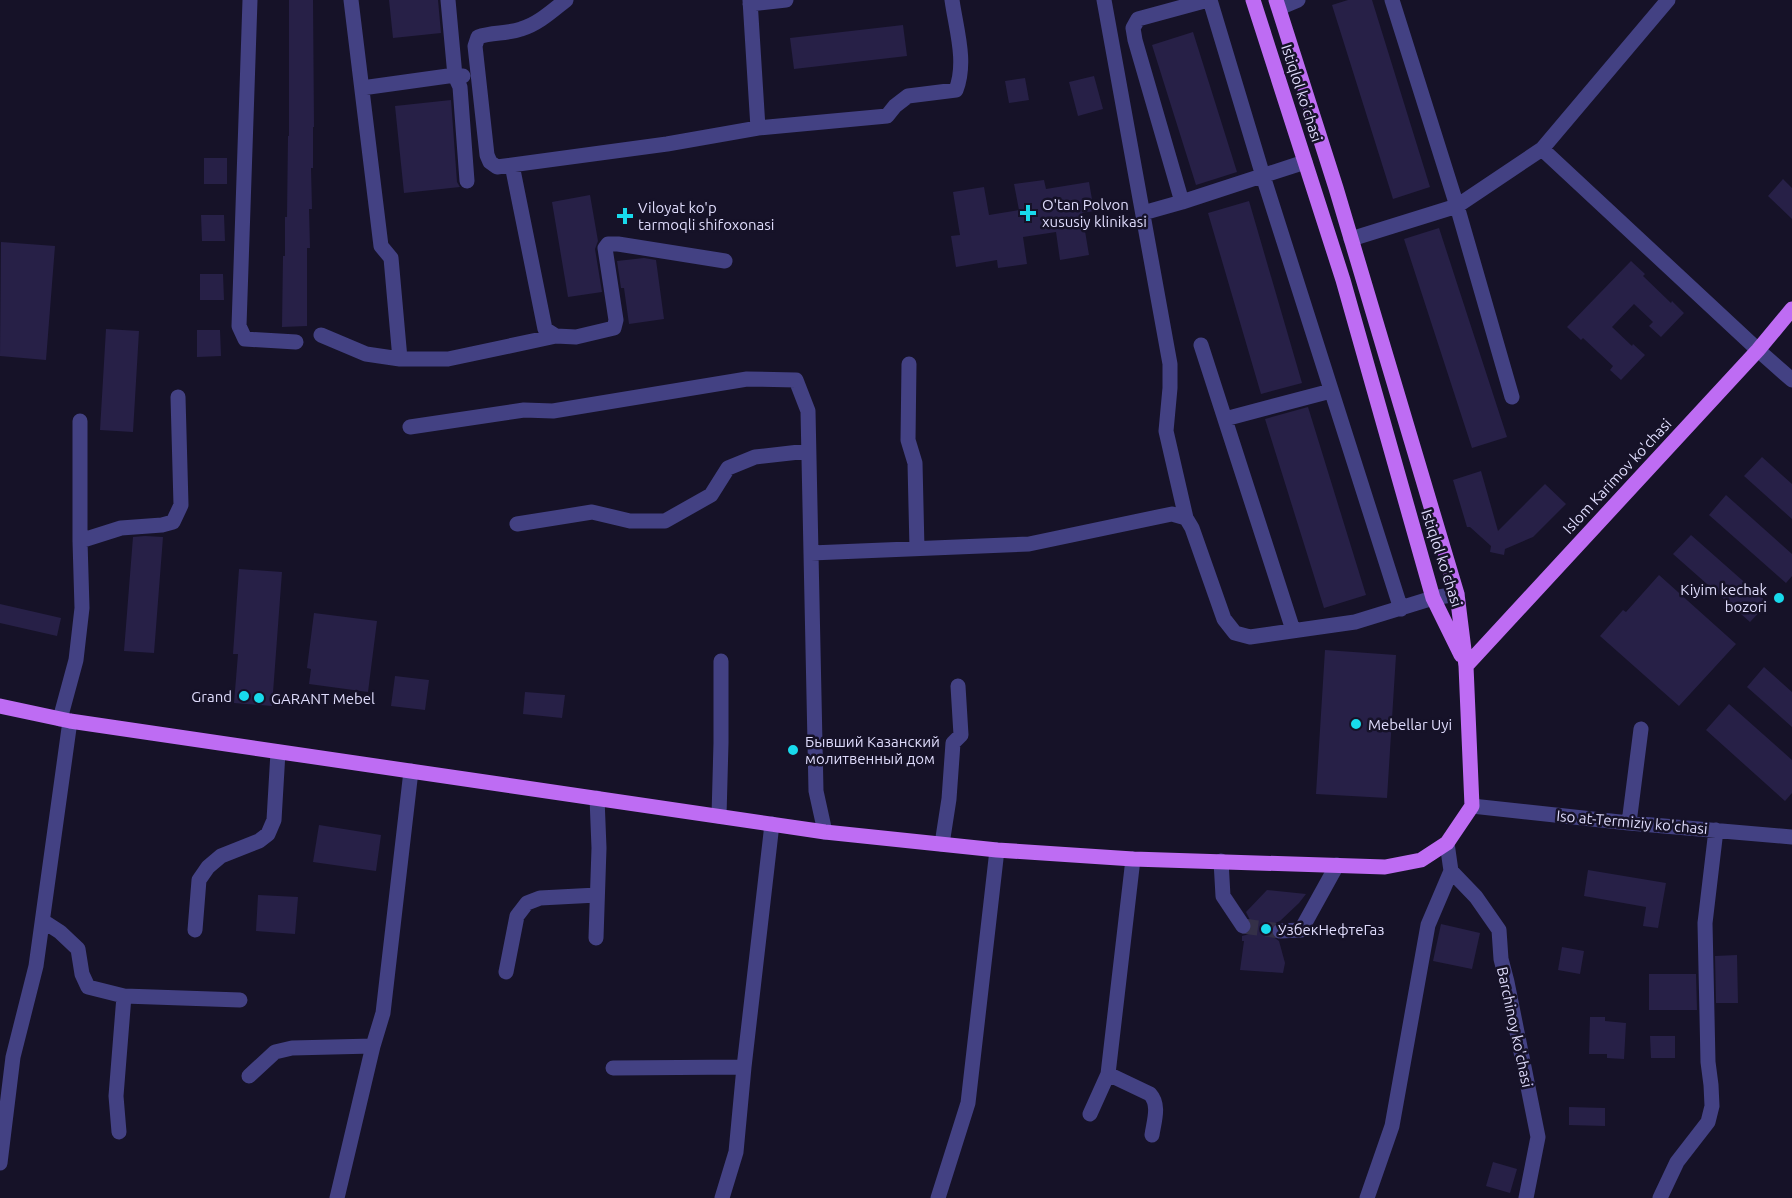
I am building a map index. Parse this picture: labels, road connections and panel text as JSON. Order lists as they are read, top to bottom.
{
  "streets": {
    "main road": ["Istiqlol ko'chasi", "Islom Karimov ko'chasi"],
    "street": ["Iso at-Termiziy ko'chasi", "Barchinoy ko'chasi"]
  },
  "crossings": [
    ["Istiqlol ko'chasi", "Islom Karimov ko'chasi"]
  ],
  "places": {
    "health": ["O'tan Polvon xususiy klinikasi", "Viloyat ko'p tarmoqli shifoxonasi"],
    "other": [
      "Kiyim kechak bozori",
      "Grand",
      "GARANT Mebel",
      "Mebellar Uyi",
      "Бывший Казанский молитвенный дом",
      "УзбекНефтеГаз"
    ]
  }
}
